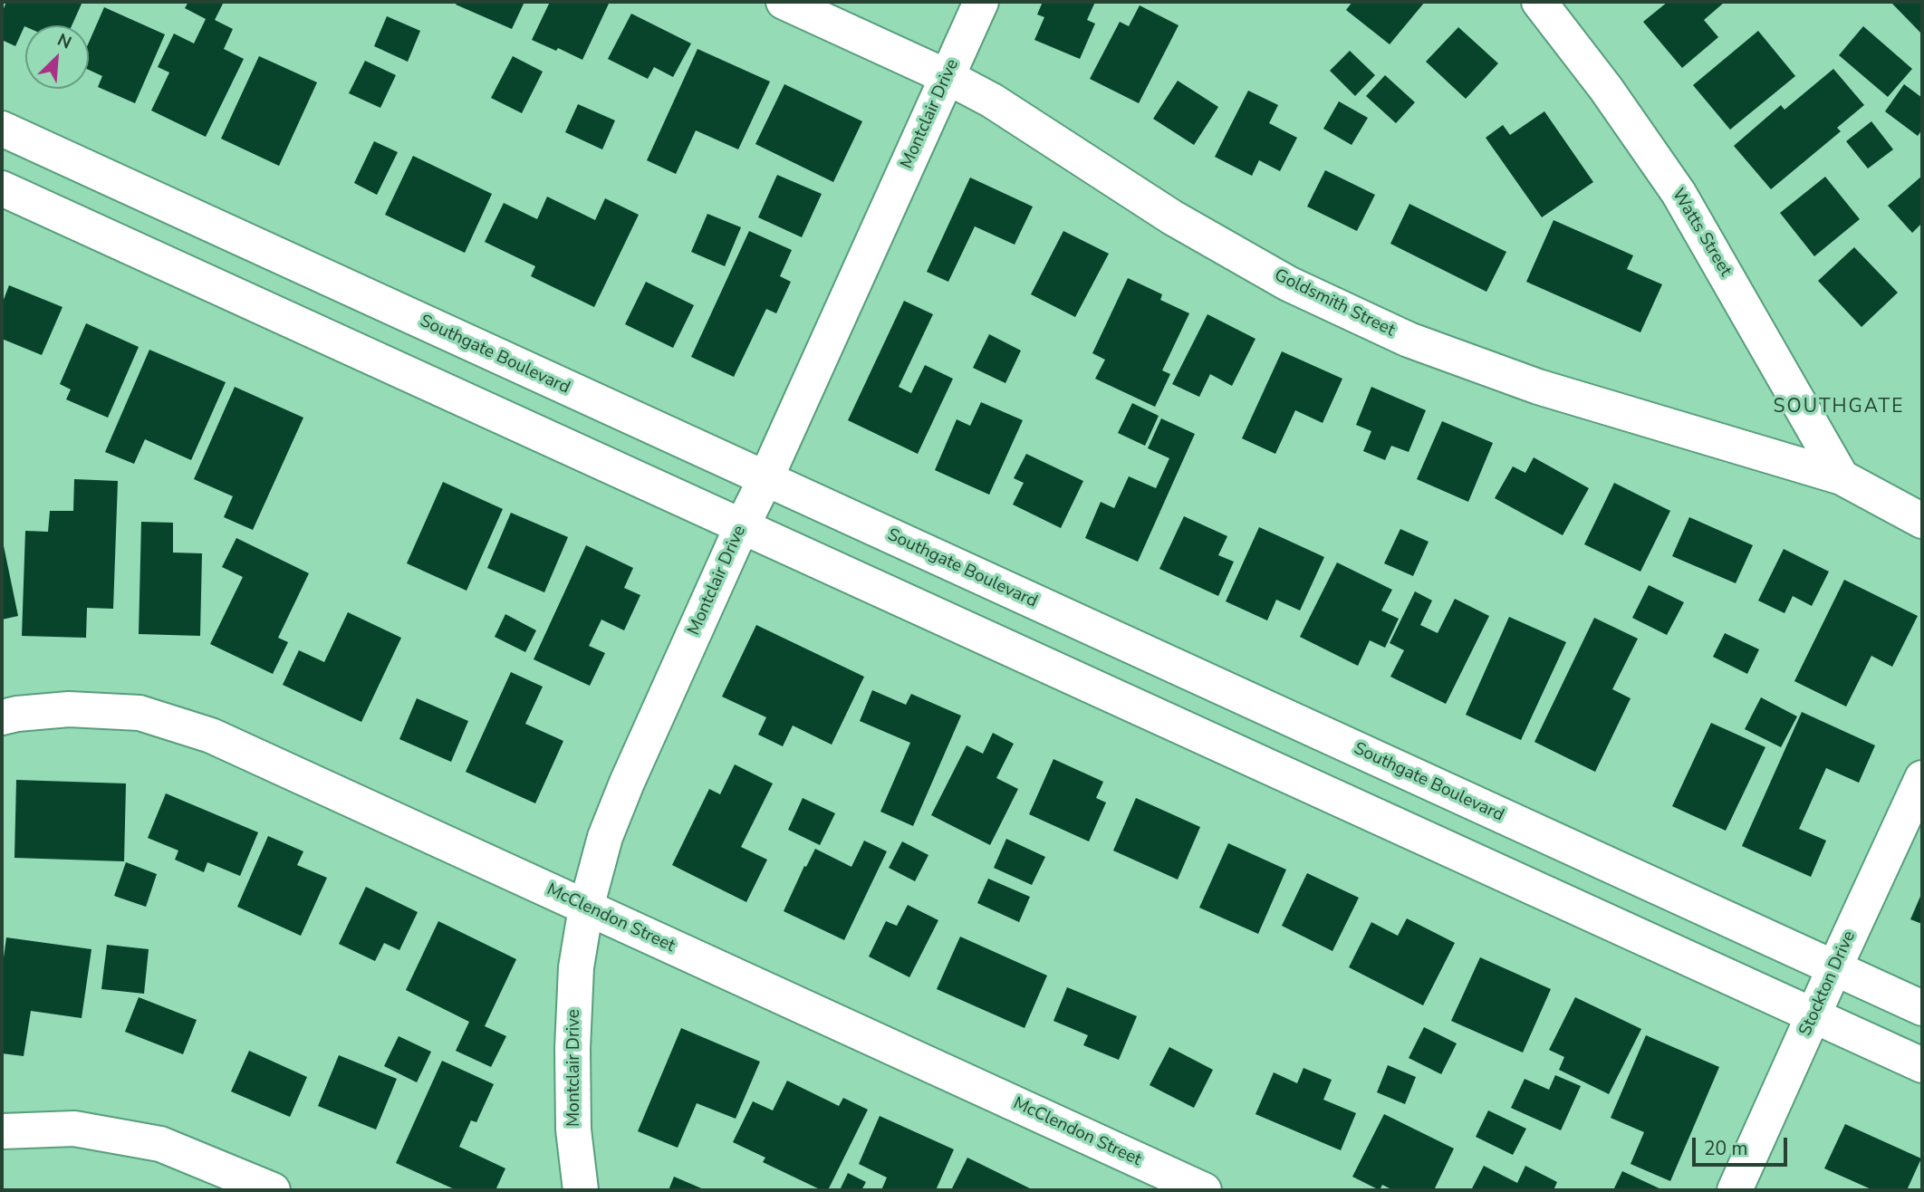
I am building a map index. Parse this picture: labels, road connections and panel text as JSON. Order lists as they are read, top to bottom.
{
  "streets": {
    "street": [
      "Montclair Drive",
      "Watts Street",
      "Goldsmith Street",
      "Southgate Boulevard",
      "McClendon Street",
      "Stockton Drive"
    ]
  },
  "crossings": [
    ["Montclair Drive", "Goldsmith Street"],
    ["Montclair Drive", "Southgate Boulevard"],
    ["Montclair Drive", "McClendon Street"],
    ["Watts Street", "Goldsmith Street"],
    ["Southgate Boulevard", "Stockton Drive"]
  ],
  "districts": ["SOUTHGATE"],
  "scale_bar": "20 m",
  "north": "top right"
}
